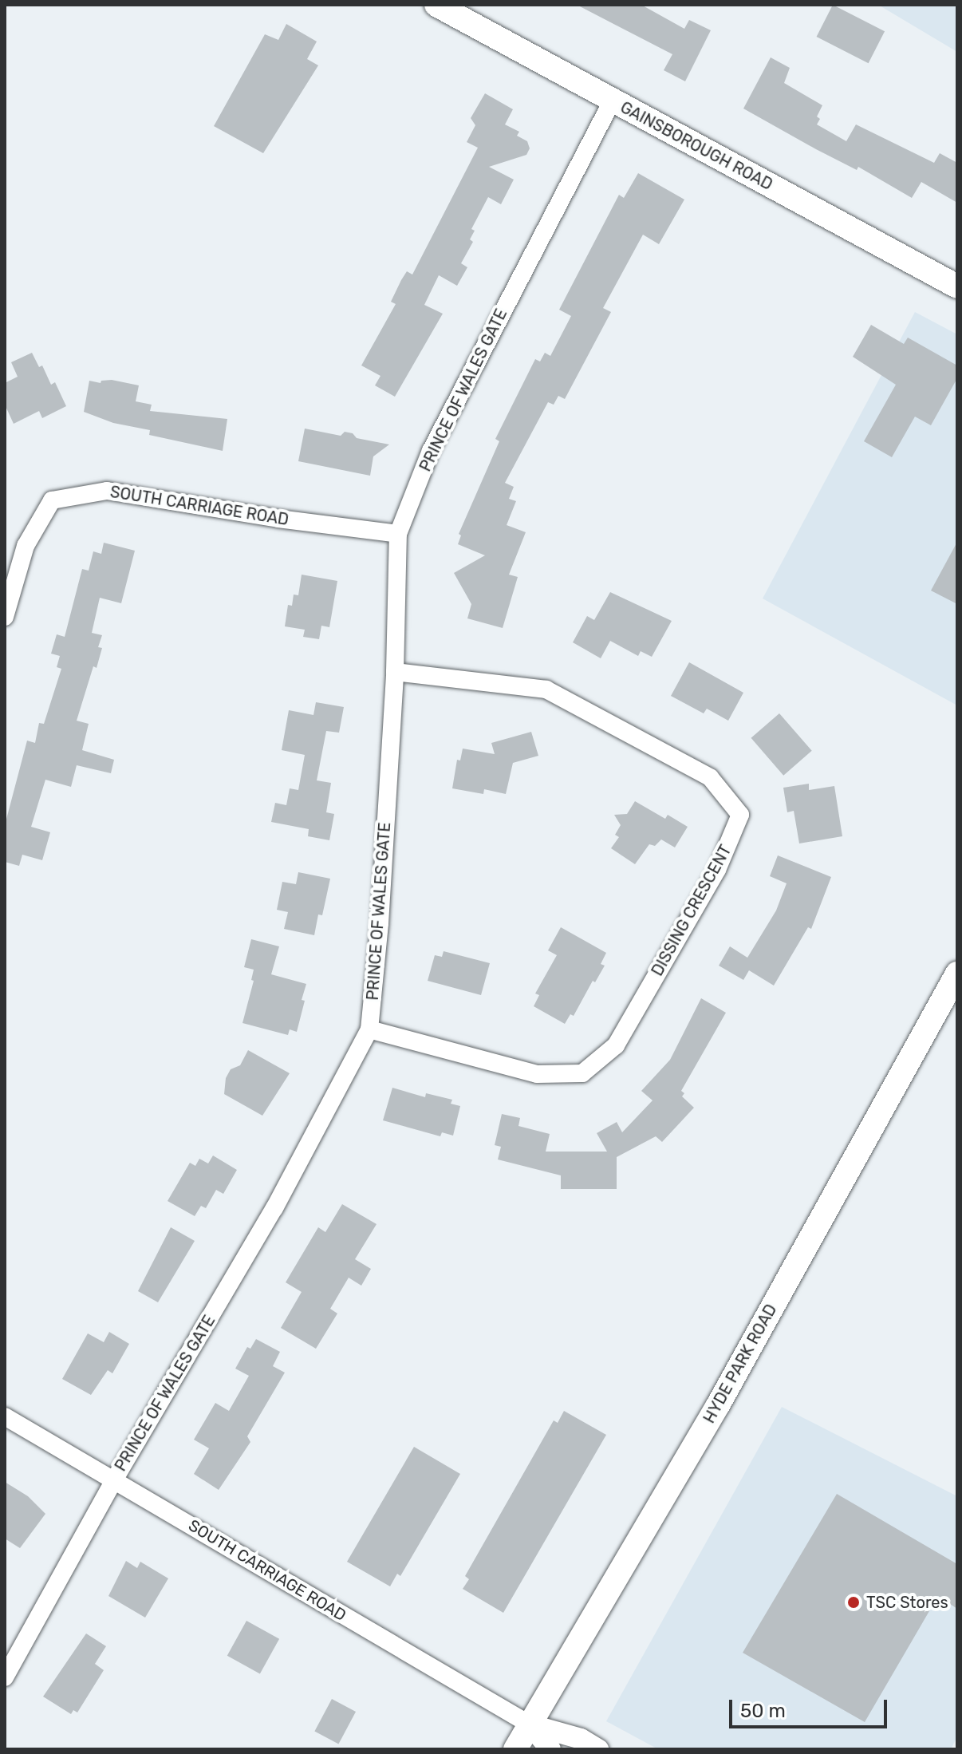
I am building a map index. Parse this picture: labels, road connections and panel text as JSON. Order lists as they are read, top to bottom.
{
  "streets": {
    "main road": ["GAINSBOROUGH ROAD", "HYDE PARK ROAD"],
    "street": ["PRINCE OF WALES GATE", "SOUTH CARRIAGE ROAD", "DISSING CRESCENT"]
  },
  "crossings": [
    ["GAINSBOROUGH ROAD", "PRINCE OF WALES GATE"],
    ["PRINCE OF WALES GATE", "SOUTH CARRIAGE ROAD"],
    ["PRINCE OF WALES GATE", "DISSING CRESCENT"],
    ["SOUTH CARRIAGE ROAD", "HYDE PARK ROAD"]
  ],
  "places": ["TSC Stores"],
  "scale_bar": "50 m"
}
